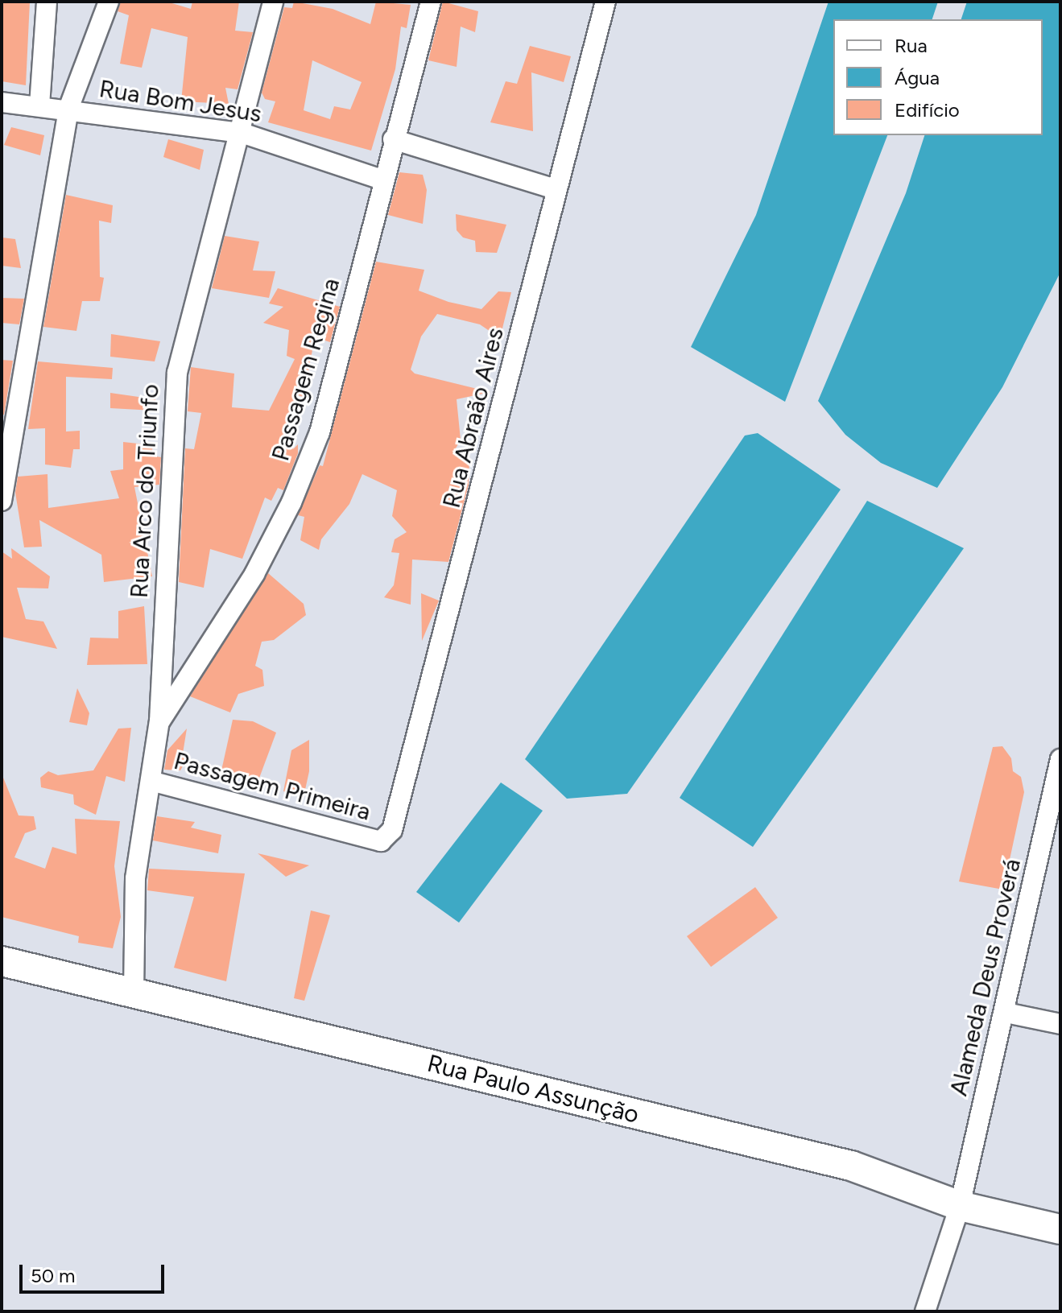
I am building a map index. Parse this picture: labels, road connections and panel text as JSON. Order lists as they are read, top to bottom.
{
  "streets": {
    "street": [
      "Rua Bom Jesus",
      "Passagem Regina",
      "Rua Abraão Aires",
      "Rua Arco do Triunfo",
      "Passagem Primeira",
      "Alameda Deus Proverá",
      "Rua Paulo Assunção"
    ]
  },
  "crossings": [
    ["Rua Bom Jesus", "Passagem Regina"],
    ["Rua Bom Jesus", "Rua Arco do Triunfo"],
    ["Passagem Regina", "Rua Arco do Triunfo"],
    ["Rua Abraão Aires", "Passagem Primeira"],
    ["Rua Arco do Triunfo", "Passagem Primeira"],
    ["Rua Arco do Triunfo", "Rua Paulo Assunção"],
    ["Alameda Deus Proverá", "Rua Paulo Assunção"]
  ],
  "legend": ["Rua", "Água", "Edifício"],
  "scale_bar": "50 m"
}
